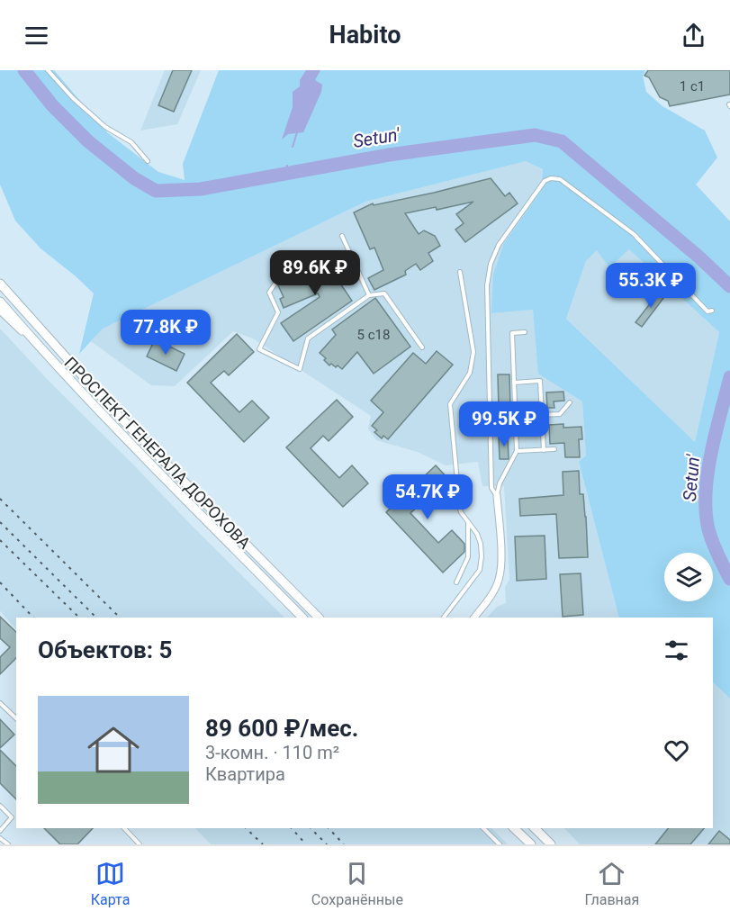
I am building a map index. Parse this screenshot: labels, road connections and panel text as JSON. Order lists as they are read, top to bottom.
{
  "streets": {
    "main road": ["ПРОСПЕКТ ГЕНЕРАЛА ДОРОХОВА"]
  },
  "water": ["Setun'"],
  "house_numbers": ["1 с1", "5 с18"],
  "page": {
    "header": "Habito",
    "price": [
      "89.6K ₽",
      "55.3K ₽",
      "77.8K ₽",
      "99.5K ₽",
      "54.7K ₽"
    ],
    "heading": "Объектов: 5",
    "list": [
      {
        "name": "89 600 ₽/мес.",
        "note": "3-комн. · 110 m² · Квартира"
      }
    ],
    "tabs": ["Карта", "Сохранённые", "Главная"]
  }
}
